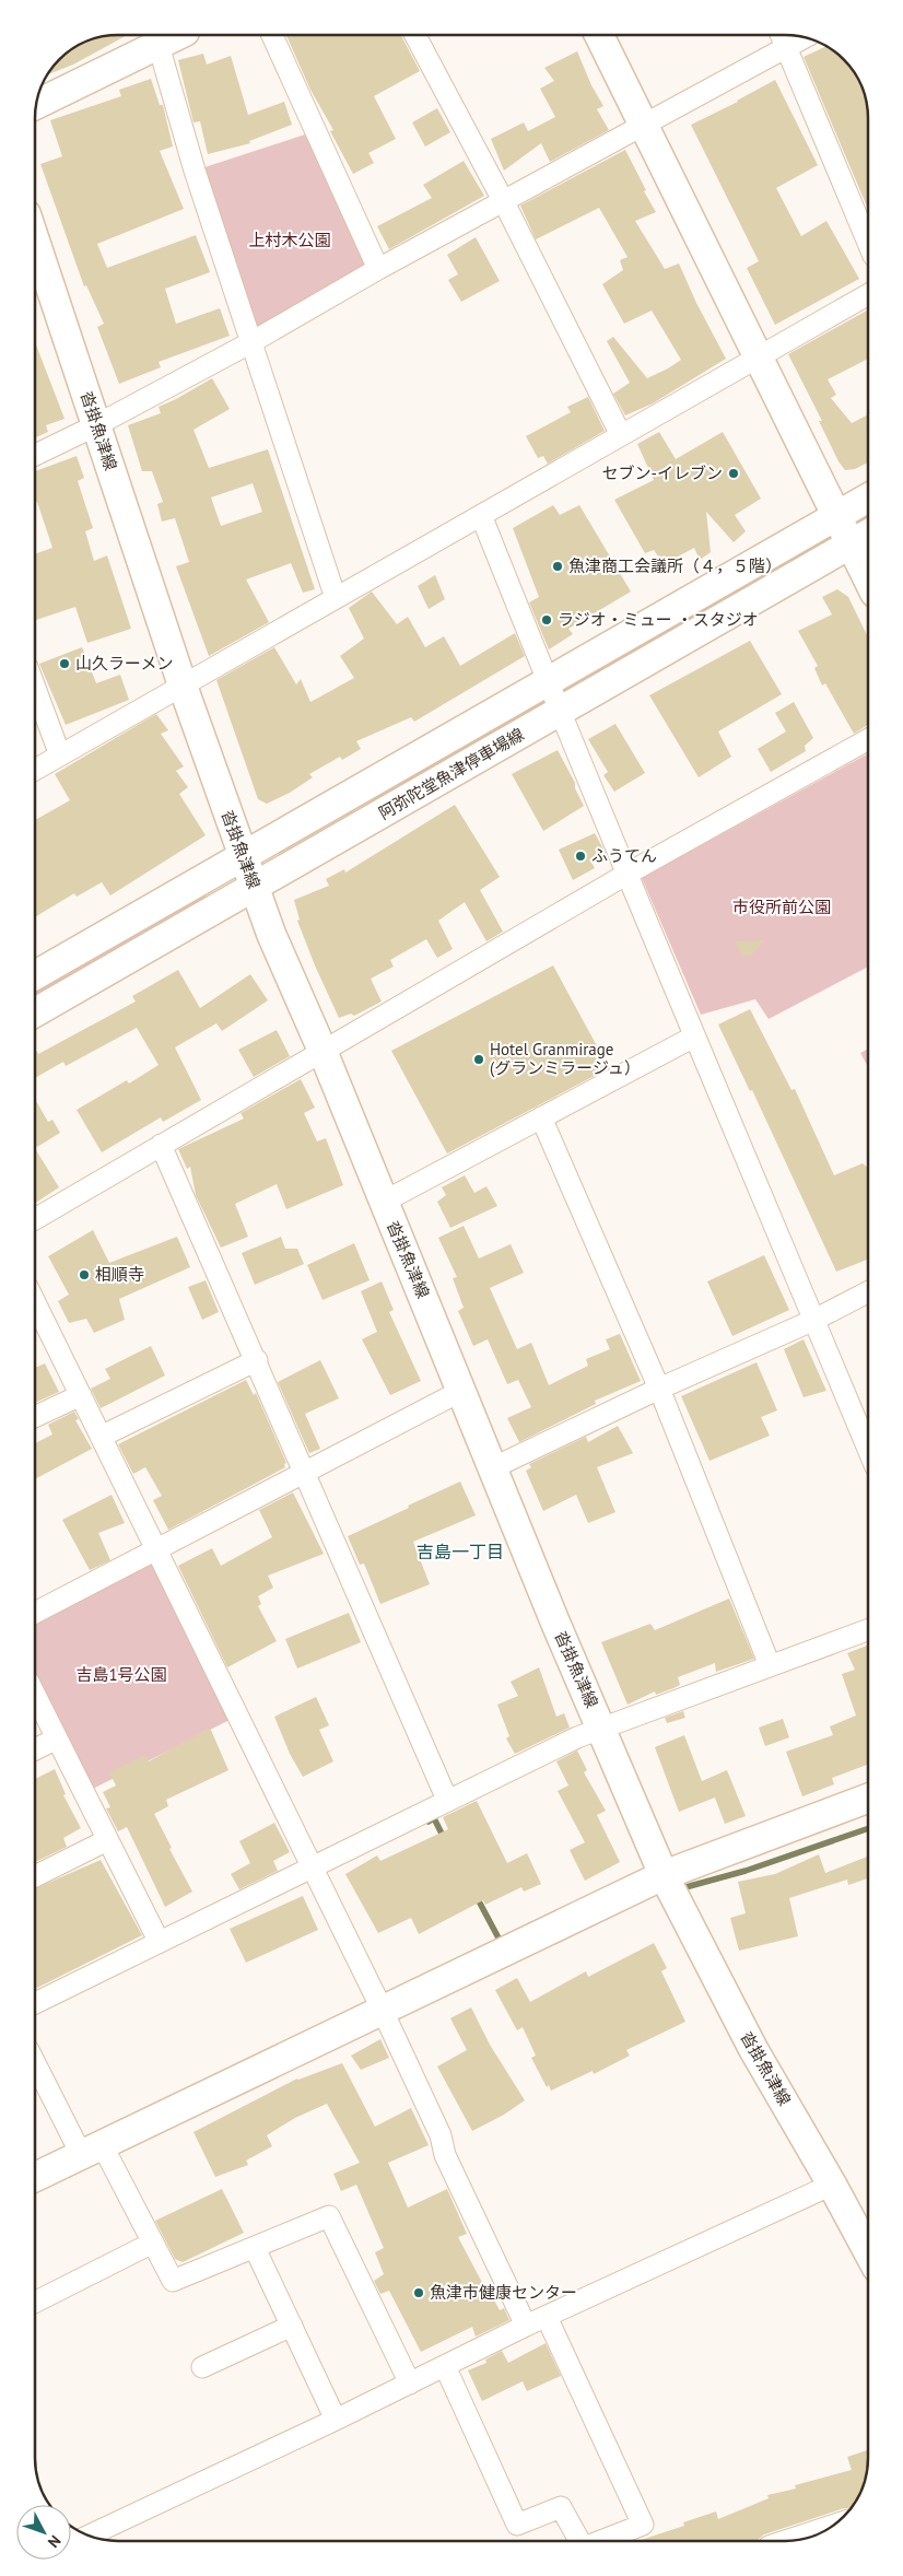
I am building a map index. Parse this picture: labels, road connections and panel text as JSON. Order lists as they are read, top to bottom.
{
  "streets": {
    "main road": ["沓掛魚津線", "阿弥陀堂魚津停車場線"]
  },
  "crossings": [
    ["沓掛魚津線", "阿弥陀堂魚津停車場線"]
  ],
  "districts": ["吉島一丁目"],
  "parks": ["上村木公園", "市役所前公園", "吉島1号公園"],
  "places": [
    "セブン-イレブン",
    "魚津商工会議所（４，５階）",
    "ラジオ・ミュー ・スタジオ",
    "山久ラーメン",
    "ふうてん",
    "Hotel Granmirage (グランミラージュ）",
    "相順寺",
    "魚津市健康センター"
  ],
  "north": "bottom right"
}
